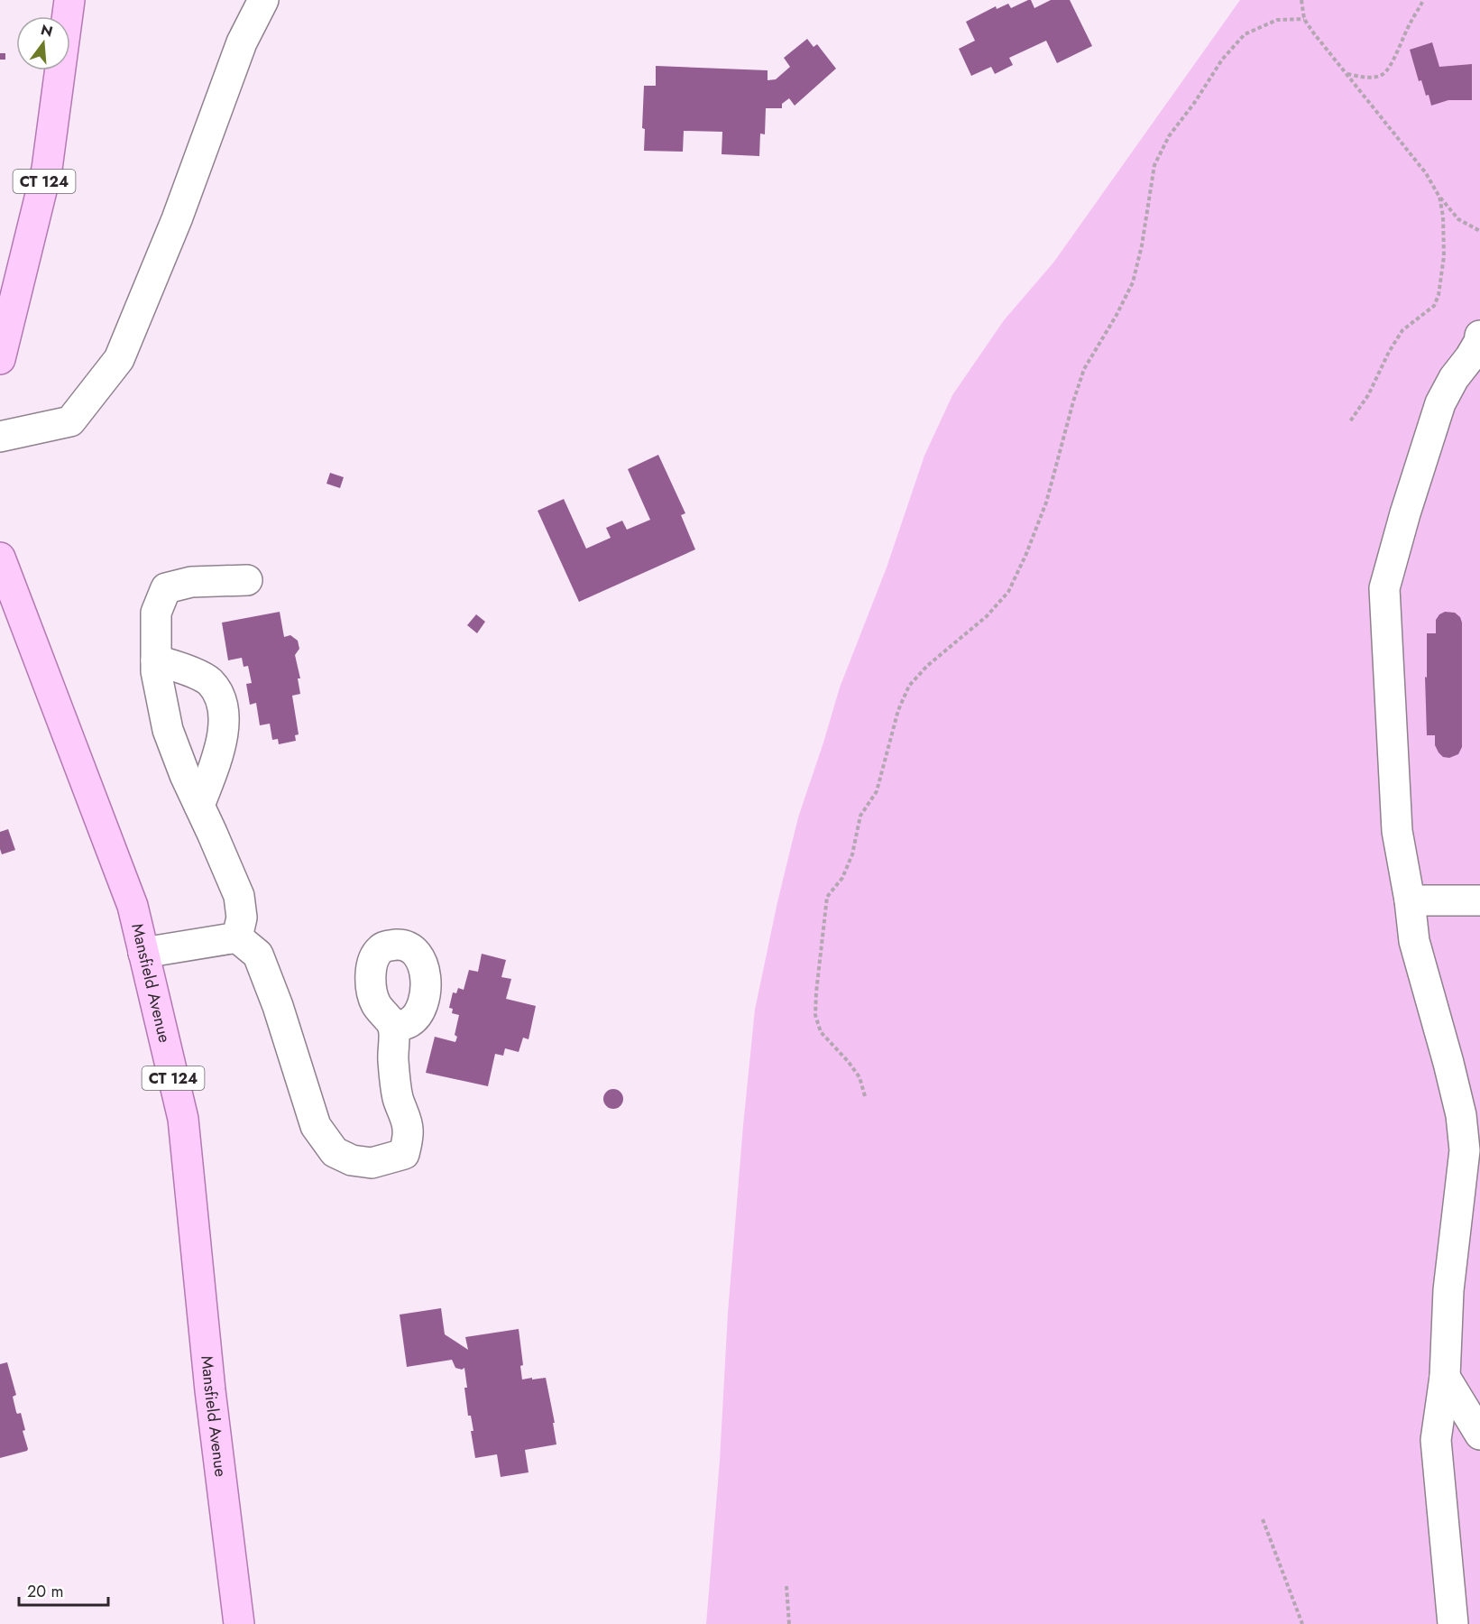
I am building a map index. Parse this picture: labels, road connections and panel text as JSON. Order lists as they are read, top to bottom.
{
  "streets": {
    "main road": ["CT 124", "Mansfield Avenue"]
  },
  "scale_bar": "20 m",
  "north": "top"
}
